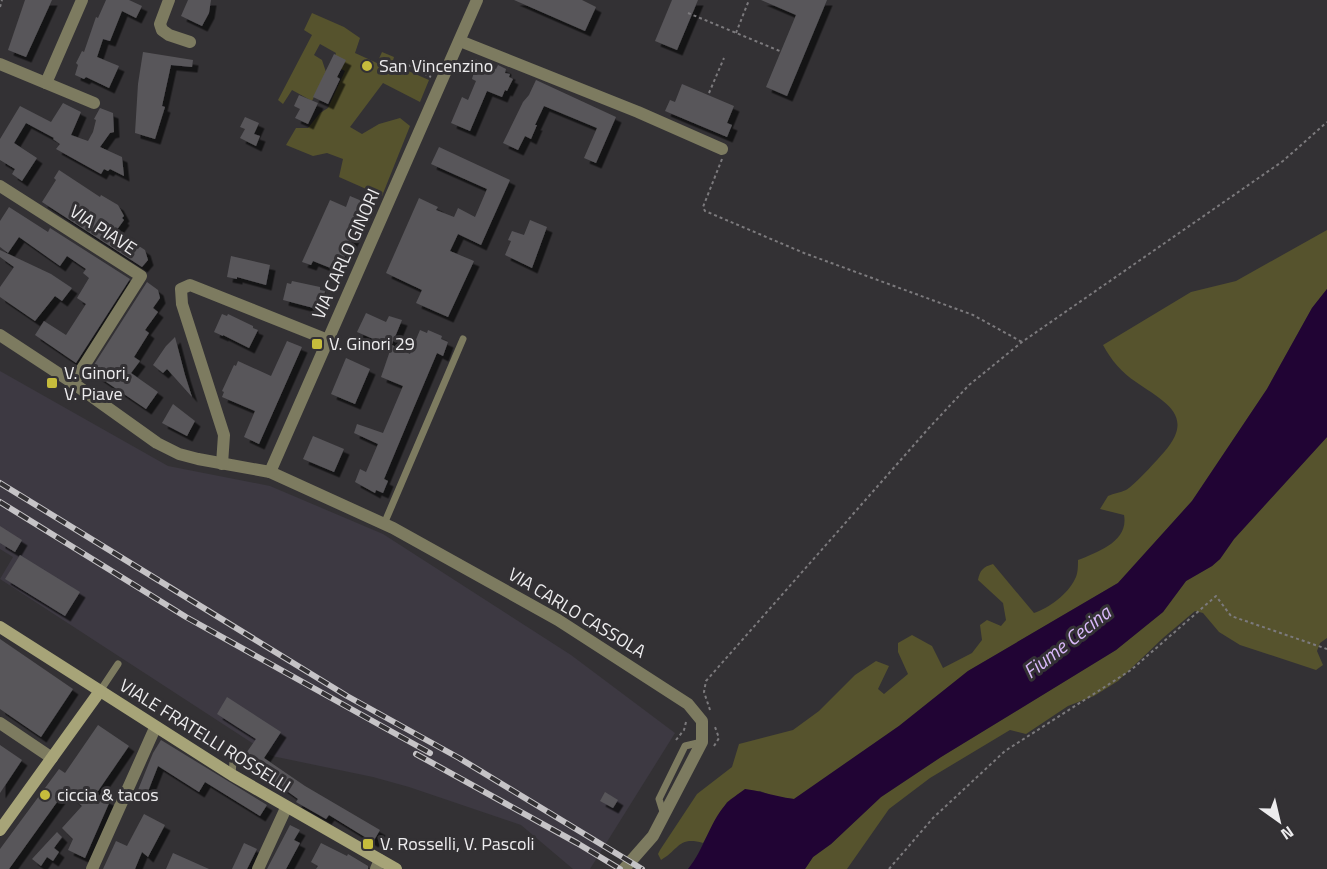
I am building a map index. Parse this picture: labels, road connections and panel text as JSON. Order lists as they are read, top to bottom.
{
  "streets": {
    "street": [
      "VIA PIAVE",
      "VIA CARLO GINORI",
      "VIA CARLO CASSOLA",
      "VIALE FRATELLI ROSSELLI"
    ]
  },
  "crossings": [
    ["VIA CARLO GINORI", "VIA CARLO CASSOLA"]
  ],
  "water": ["Fiume Cecina"],
  "places": {
    "other": ["San Vincenzino", "ciccia & tacos"],
    "transit": ["V. Ginori 29", "V. Ginori, V. Piave", "V. Rosselli, V. Pascoli"]
  },
  "north": "bottom right"
}
